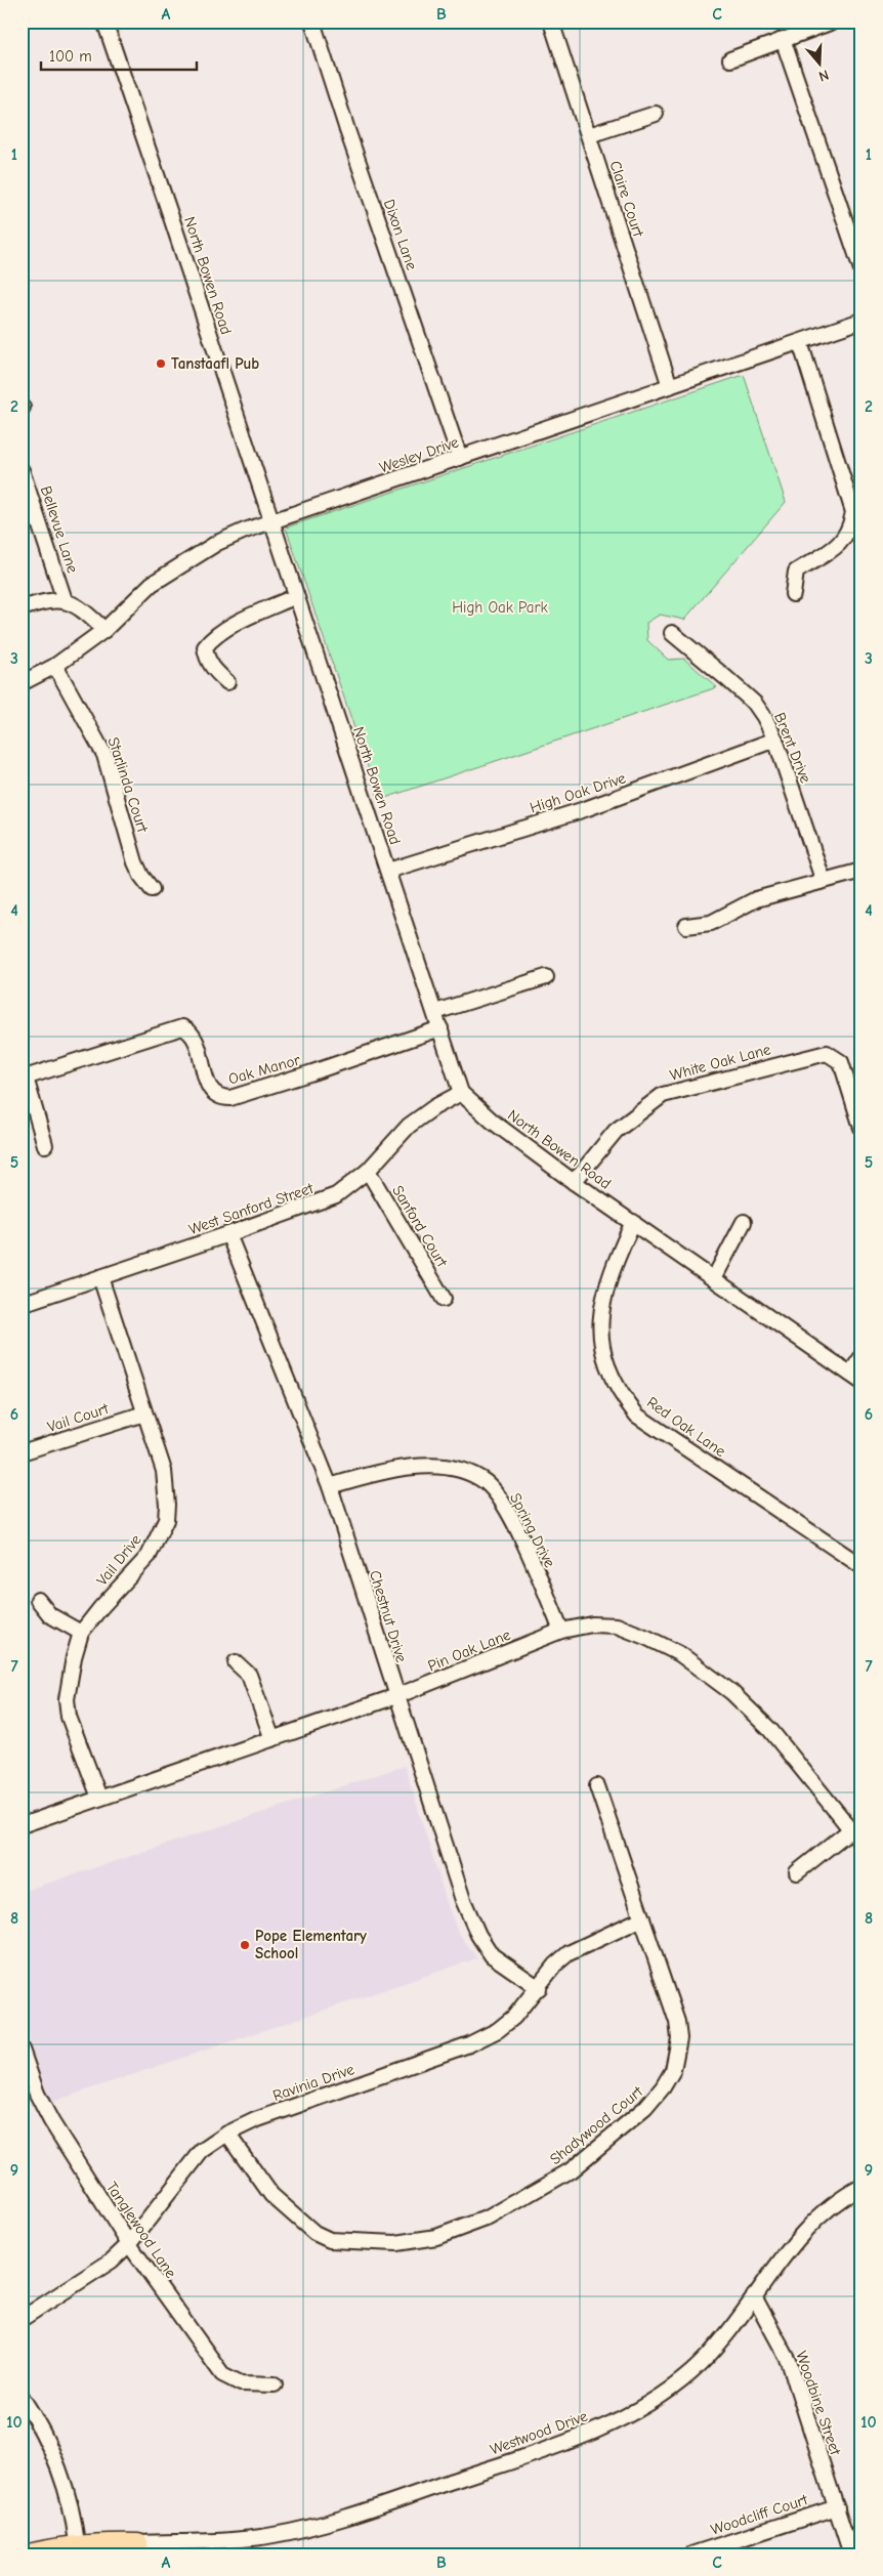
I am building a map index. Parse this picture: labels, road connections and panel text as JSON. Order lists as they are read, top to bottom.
{
  "streets": {
    "street": [
      "Claire Court",
      "Dixon Lane",
      "North Bowen Road",
      "Wesley Drive",
      "Bellevue Lane",
      "Brent Drive",
      "Starlinda Court",
      "High Oak Drive",
      "White Oak Lane",
      "Oak Manor",
      "West Sanford Street",
      "Sanford Court",
      "Vail Court",
      "Red Oak Lane",
      "Spring Drive",
      "Vail Drive",
      "Chestnut Drive",
      "Pin Oak Lane",
      "Ravinia Drive",
      "Shadywood Court",
      "Tanglewood Lane",
      "Woodbine Street",
      "Westwood Drive",
      "Woodcliff Court"
    ]
  },
  "crossings": [
    ["Claire Court", "Wesley Drive"],
    ["Dixon Lane", "Wesley Drive"],
    ["North Bowen Road", "Wesley Drive"],
    ["North Bowen Road", "High Oak Drive"],
    ["North Bowen Road", "White Oak Lane"],
    ["North Bowen Road", "Oak Manor"],
    ["North Bowen Road", "West Sanford Street"],
    ["North Bowen Road", "Red Oak Lane"],
    ["Wesley Drive", "Starlinda Court"],
    ["Brent Drive", "High Oak Drive"],
    ["West Sanford Street", "Sanford Court"],
    ["West Sanford Street", "Vail Drive"],
    ["West Sanford Street", "Chestnut Drive"],
    ["Vail Court", "Vail Drive"],
    ["Spring Drive", "Chestnut Drive"],
    ["Spring Drive", "Pin Oak Lane"],
    ["Vail Drive", "Pin Oak Lane"],
    ["Chestnut Drive", "Pin Oak Lane"],
    ["Chestnut Drive", "Ravinia Drive"],
    ["Ravinia Drive", "Shadywood Court"],
    ["Ravinia Drive", "Tanglewood Lane"],
    ["Woodbine Street", "Westwood Drive"],
    ["Woodbine Street", "Woodcliff Court"]
  ],
  "parks": ["High Oak Park"],
  "places": ["Tanstaafl Pub", "Pope Elementary School"],
  "scale_bar": "100 m",
  "north": "bottom",
  "grid": {
    "columns": ["A", "B", "C"],
    "rows": [
      "1",
      "2",
      "3",
      "4",
      "5",
      "6",
      "7",
      "8",
      "9",
      "10"
    ]
  }
}
